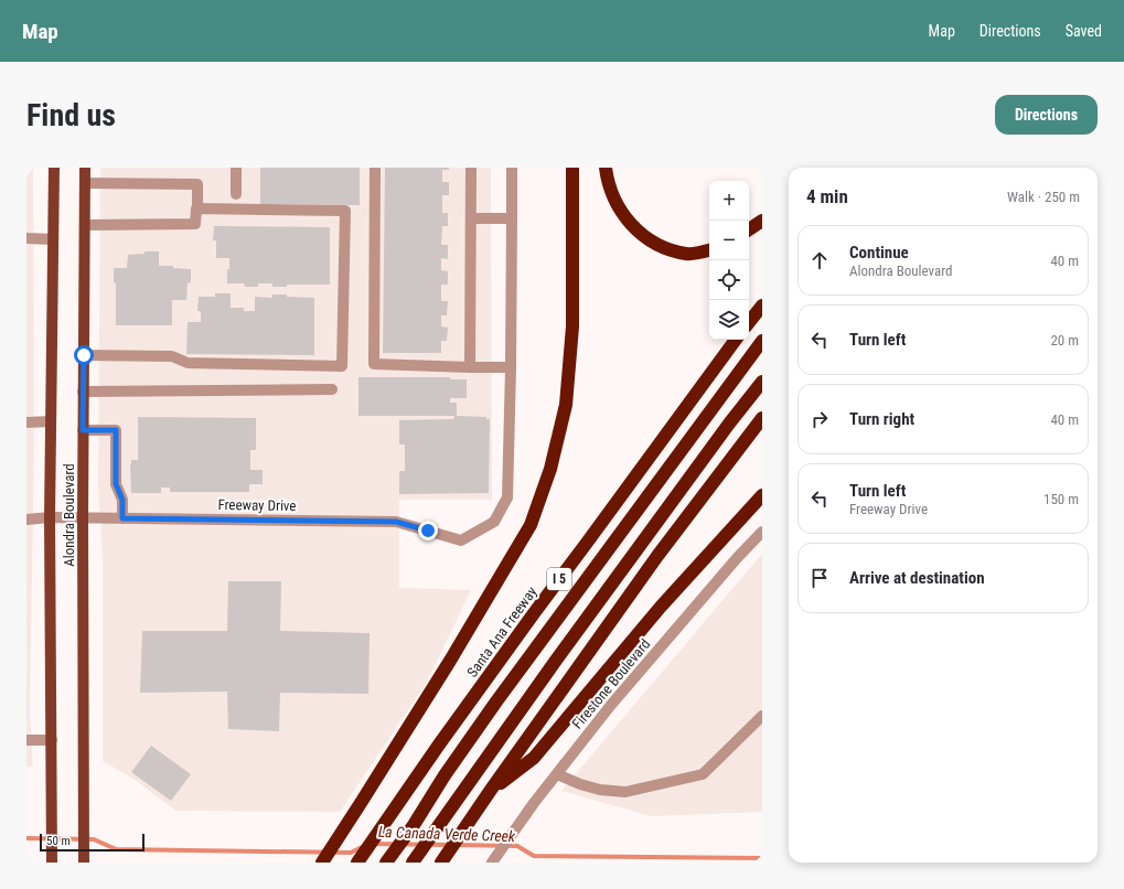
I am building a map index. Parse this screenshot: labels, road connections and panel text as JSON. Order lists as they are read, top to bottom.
{
  "streets": {
    "highway": ["I 5", "Santa Ana Freeway"],
    "main road": ["Alondra Boulevard"],
    "street": ["Freeway Drive", "Firestone Boulevard"]
  },
  "crossings": [
    ["Freeway Drive", "Alondra Boulevard"]
  ],
  "water": ["La Canada Verde Creek"],
  "scale_bar": "50 m",
  "page": {
    "header": "Map",
    "nav": ["Map", "Directions", "Saved"],
    "buttons": "Directions",
    "title": "Find us",
    "heading": ["4 min", "Walk · 250 m"],
    "map_buttons": ["+", "−"],
    "list": [
      ["Continue", "Alondra Boulevard", "40 m"],
      ["Turn left", "20 m"],
      ["Turn right", "40 m"],
      ["Turn left", "Freeway Drive", "150 m"],
      "Arrive at destination"
    ],
    "scale": "50 m"
  }
}
